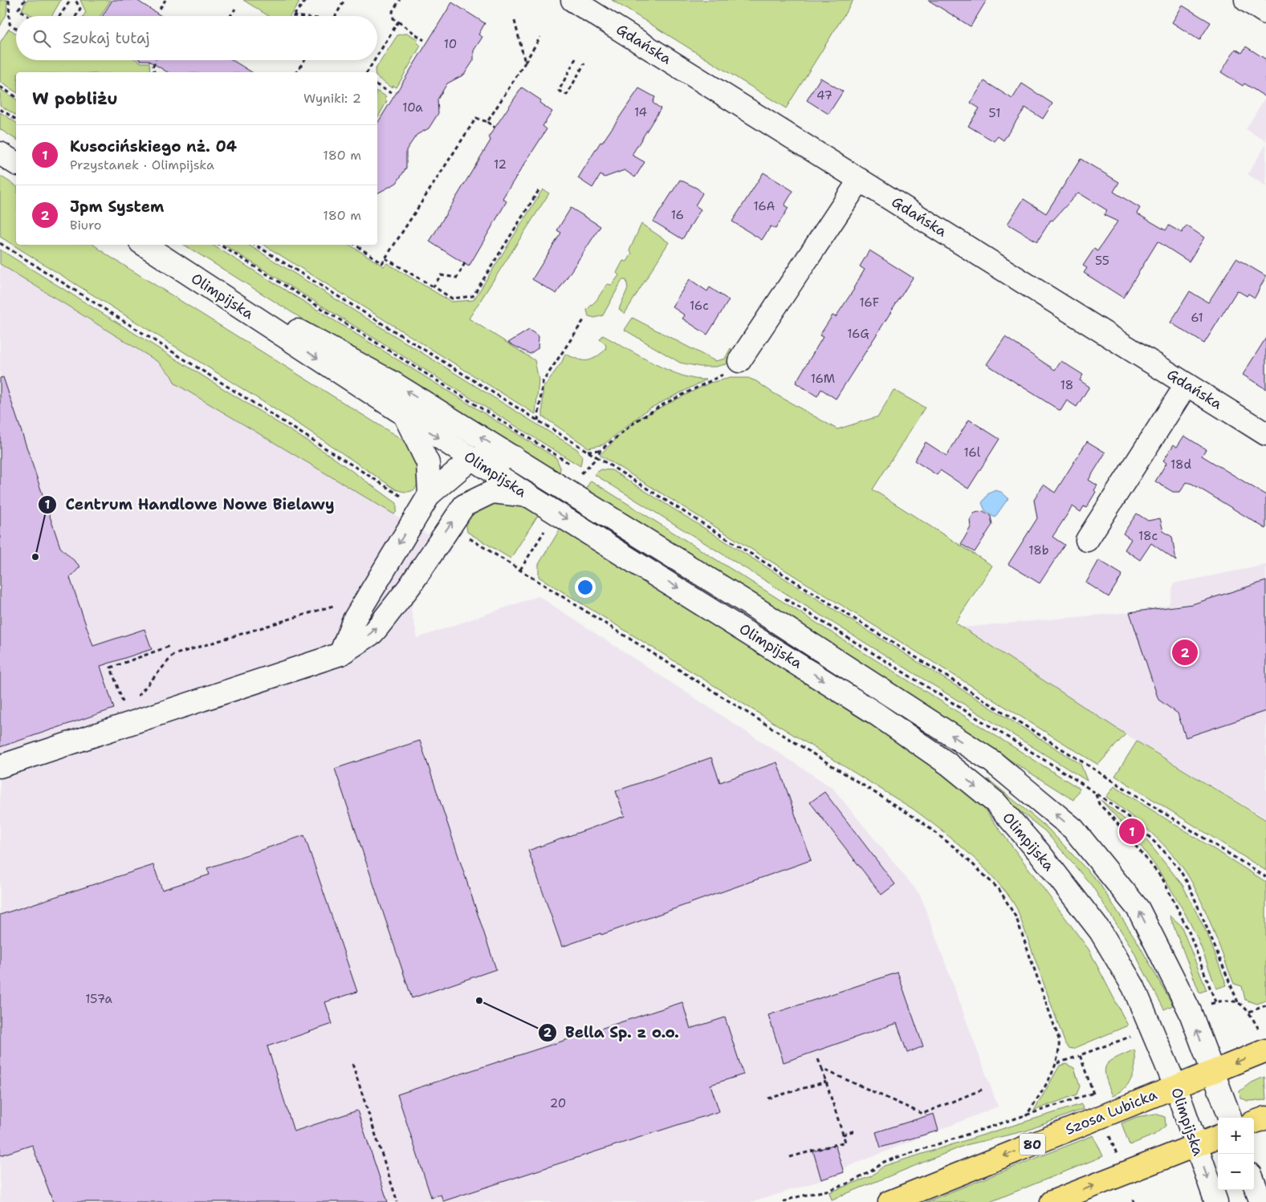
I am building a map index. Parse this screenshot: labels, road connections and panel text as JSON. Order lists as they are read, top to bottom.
{
  "streets": {
    "main road": [
      "Gdańska",
      "Olimpijska",
      "Szosa Lubicka",
      "80"
    ]
  },
  "crossings": [
    ["Olimpijska", "Szosa Lubicka"]
  ],
  "places": ["Centrum Handlowe Nowe Bielawy", "Bella Sp. z o.o."],
  "house_numbers": [
    "10",
    "47",
    "10a",
    "14",
    "51",
    "12",
    "16A",
    "16",
    "55",
    "16F",
    "16c",
    "61",
    "16G",
    "16M",
    "18",
    "16l",
    "18d",
    "18c",
    "18b",
    "157a",
    "20"
  ],
  "page": {
    "search": "Szukaj tutaj",
    "heading": ["W pobliżu", "Wyniki: 2"],
    "list": [
      {
        "mark": "1",
        "name": "Kusocińskiego nż. 04",
        "note": "Przystanek · Olimpijska",
        "value": "180 m"
      },
      {
        "mark": "2",
        "name": "Jpm System",
        "note": "Biuro",
        "value": "180 m"
      }
    ],
    "pins": ["2", "1"],
    "map_buttons": ["+", "−"]
  }
}
